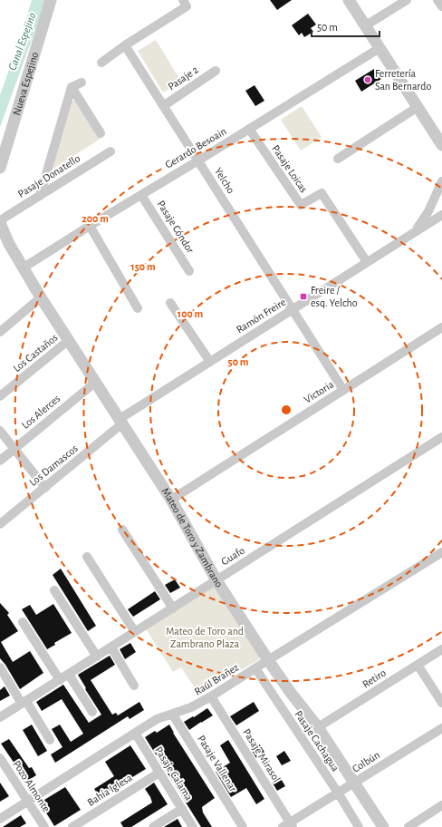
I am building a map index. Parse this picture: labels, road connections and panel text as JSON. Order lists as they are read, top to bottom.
{
  "streets": {
    "street": [
      "Pasaje 2",
      "Nueva Espejino",
      "Gerardo Besoain",
      "Pasaje Loicas",
      "Pasaje Donatello",
      "Yelcho",
      "Pasaje Cóndor",
      "Ramón Freire",
      "Los Castaños",
      "Victoria",
      "Los Alerces",
      "Los Damascos",
      "Mateo de Toro y Zambrano",
      "Guafo",
      "Retiro",
      "Raúl Brañez",
      "Pasaje Cachagua",
      "Pasaje Mirasol",
      "Colbún",
      "Pasaje Vallenar",
      "Pasaje Calama",
      "Pozo Almonte",
      "Bahía Iglesa"
    ]
  },
  "crossings": [
    ["Pasaje 2", "Yelcho"],
    ["Gerardo Besoain", "Pasaje Loicas"],
    ["Gerardo Besoain", "Yelcho"],
    ["Gerardo Besoain", "Pasaje Cóndor"],
    ["Gerardo Besoain", "Mateo de Toro y Zambrano"],
    ["Pasaje Loicas", "Ramón Freire"],
    ["Pasaje Donatello", "Mateo de Toro y Zambrano"],
    ["Yelcho", "Ramón Freire"],
    ["Yelcho", "Victoria"],
    ["Ramón Freire", "Los Damascos"],
    ["Ramón Freire", "Mateo de Toro y Zambrano"],
    ["Los Castaños", "Mateo de Toro y Zambrano"],
    ["Victoria", "Mateo de Toro y Zambrano"],
    ["Los Alerces", "Mateo de Toro y Zambrano"],
    ["Los Damascos", "Mateo de Toro y Zambrano"],
    ["Mateo de Toro y Zambrano", "Guafo"],
    ["Mateo de Toro y Zambrano", "Retiro"],
    ["Mateo de Toro y Zambrano", "Raúl Brañez"],
    ["Mateo de Toro y Zambrano", "Colbún"],
    ["Raúl Brañez", "Pasaje Cachagua"],
    ["Raúl Brañez", "Pasaje Mirasol"],
    ["Raúl Brañez", "Pasaje Vallenar"],
    ["Raúl Brañez", "Pasaje Calama"],
    ["Raúl Brañez", "Pozo Almonte"],
    ["Pasaje Cachagua", "Colbún"],
    ["Pasaje Mirasol", "Colbún"],
    ["Pasaje Calama", "Bahía Iglesa"]
  ],
  "water": ["Canal Espejino"],
  "parks": ["Mateo de Toro and Zambrano Plaza"],
  "places": {
    "other": ["Ferretería San Bernardo"],
    "transit": ["Freire / esq. Yelcho"]
  },
  "scale_bar": "50 m",
  "rings": [
    "200 m",
    "150 m",
    "100 m",
    "50 m"
  ]
}
